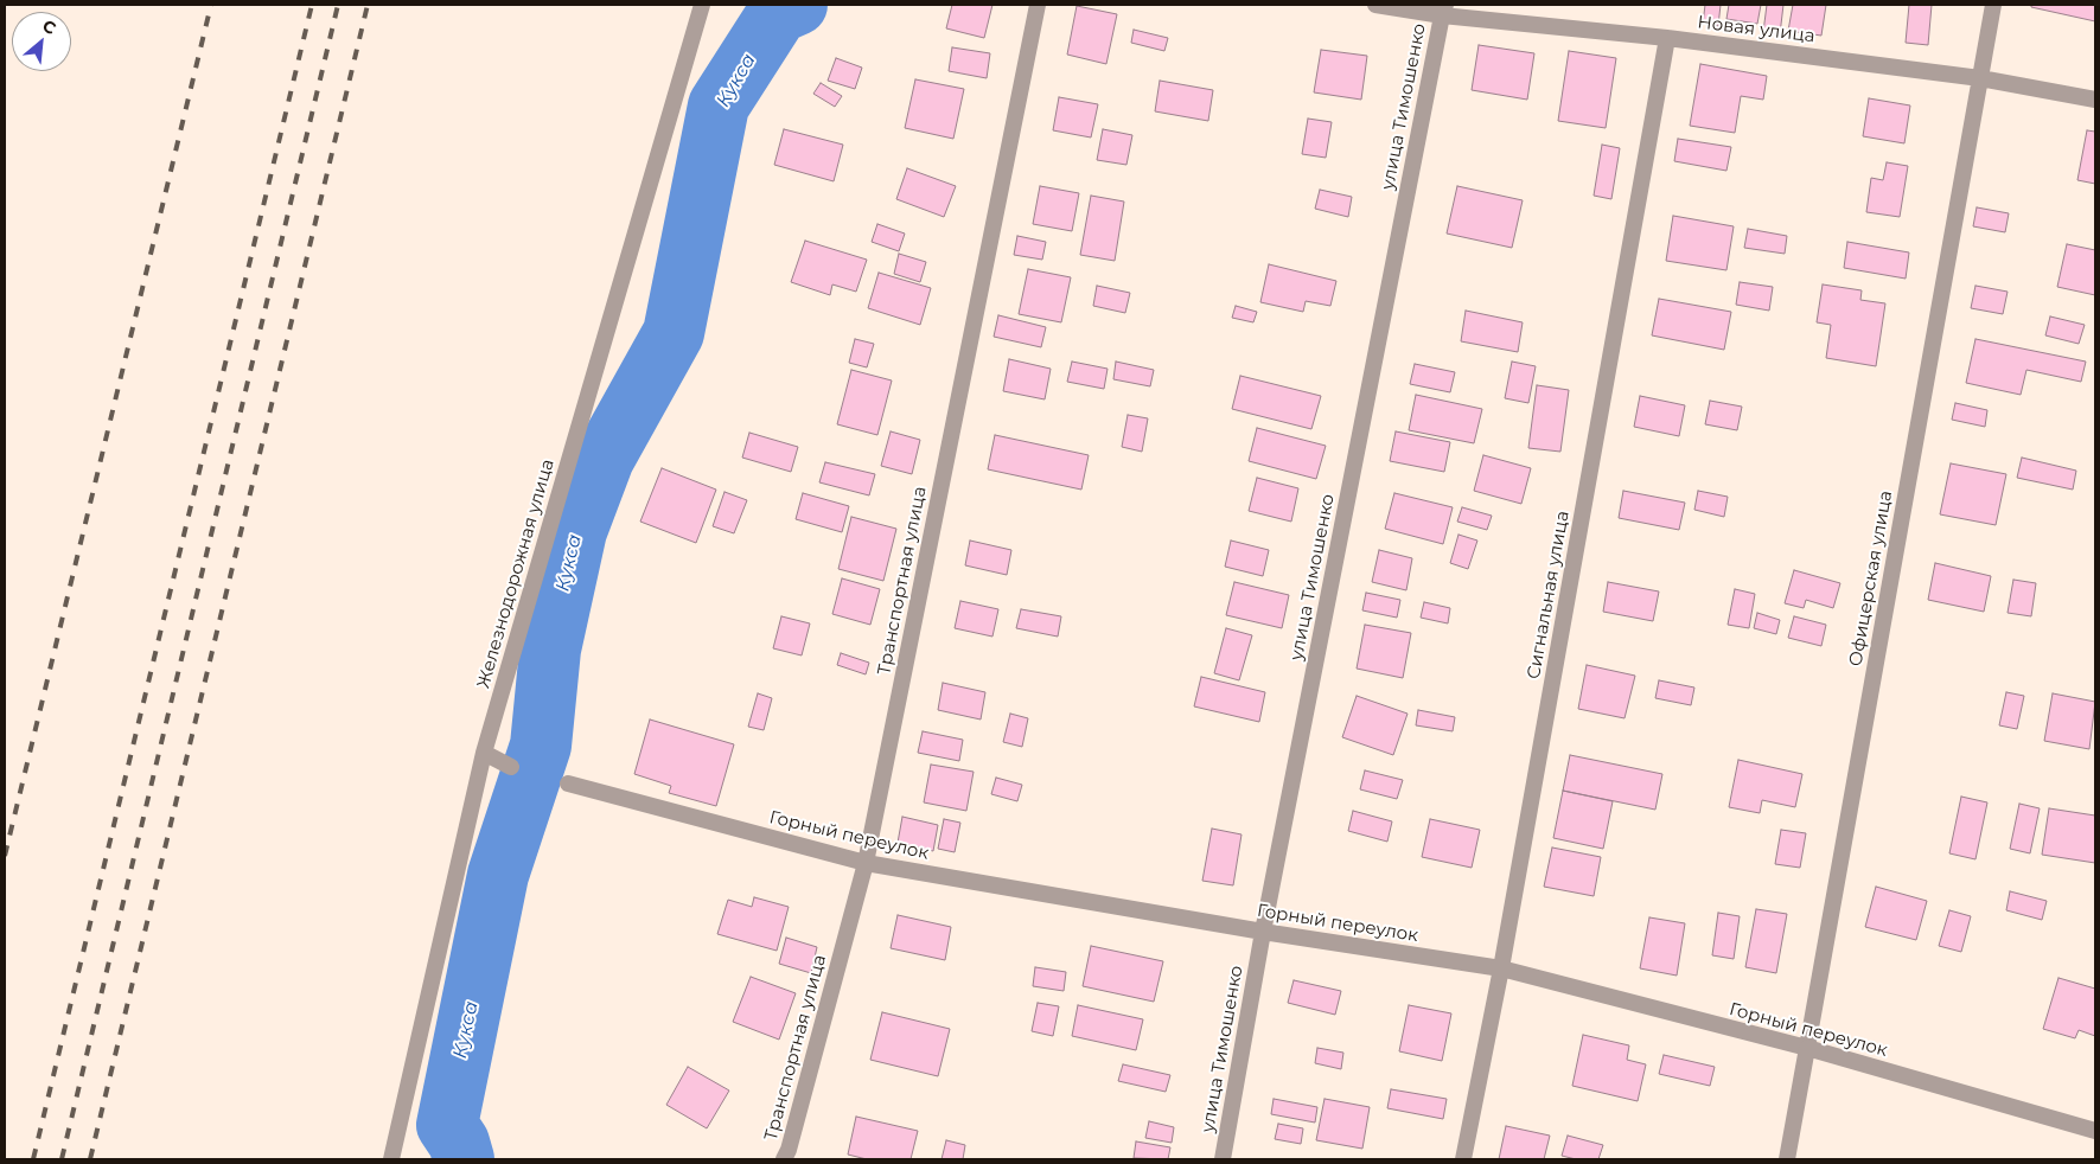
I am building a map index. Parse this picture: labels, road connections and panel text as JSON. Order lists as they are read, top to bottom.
{
  "streets": {
    "street": [
      "Новая улица",
      "улица Тимошенко",
      "Железнодорожная улица",
      "Офицерская улица",
      "Транспортная улица",
      "Сигнальная улица",
      "Горный переулок"
    ]
  },
  "crossings": [
    ["Новая улица", "улица Тимошенко"],
    ["Новая улица", "Офицерская улица"],
    ["Новая улица", "Сигнальная улица"],
    ["улица Тимошенко", "Горный переулок"],
    ["Офицерская улица", "Горный переулок"],
    ["Транспортная улица", "Горный переулок"],
    ["Сигнальная улица", "Горный переулок"]
  ],
  "water": ["Кукса"],
  "north": "top right"
}
